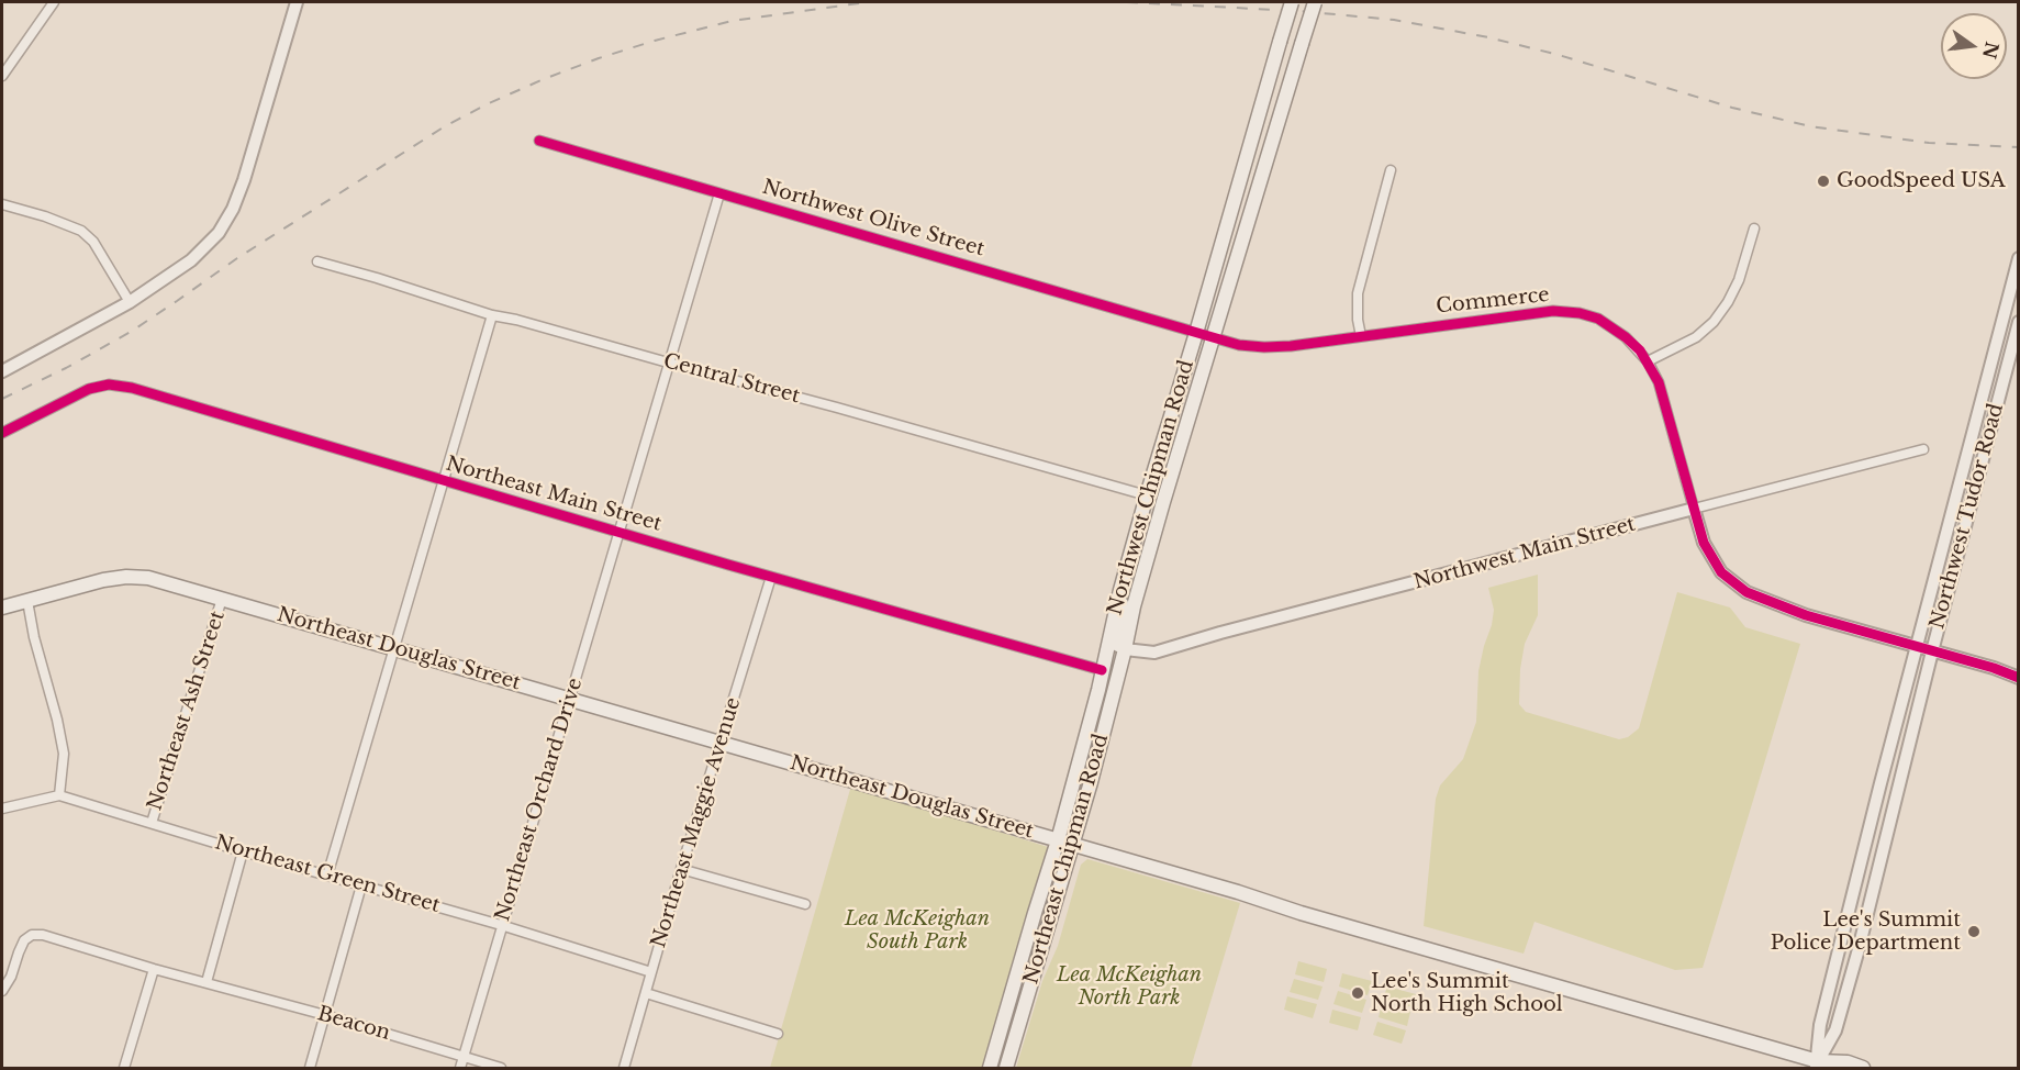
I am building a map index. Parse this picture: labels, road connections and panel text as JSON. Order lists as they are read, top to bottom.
{
  "streets": {
    "main road": ["Northwest Chipman Road", "Northeast Douglas Street", "Northeast Chipman Road"],
    "street": [
      "Northwest Olive Street",
      "Commerce",
      "Central Street",
      "Northeast Main Street",
      "Northwest Tudor Road",
      "Northwest Main Street",
      "Northeast Ash Street",
      "Northeast Orchard Drive",
      "Northeast Maggie Avenue",
      "Northeast Green Street",
      "Beacon"
    ]
  },
  "crossings": [
    ["Northwest Olive Street", "Commerce"],
    ["Northwest Olive Street", "Northwest Chipman Road"],
    ["Northwest Olive Street", "Northeast Orchard Drive"],
    ["Commerce", "Northwest Chipman Road"],
    ["Commerce", "Northwest Main Street"],
    ["Central Street", "Northwest Chipman Road"],
    ["Central Street", "Northeast Orchard Drive"],
    ["Northwest Chipman Road", "Northeast Main Street"],
    ["Northwest Chipman Road", "Northwest Main Street"],
    ["Northwest Chipman Road", "Northeast Chipman Road"],
    ["Northeast Main Street", "Northeast Orchard Drive"],
    ["Northeast Main Street", "Northeast Maggie Avenue"],
    ["Northeast Main Street", "Northeast Chipman Road"],
    ["Northwest Tudor Road", "Northeast Douglas Street"],
    ["Northwest Main Street", "Northeast Chipman Road"],
    ["Northeast Douglas Street", "Northeast Ash Street"],
    ["Northeast Douglas Street", "Northeast Orchard Drive"],
    ["Northeast Douglas Street", "Northeast Maggie Avenue"],
    ["Northeast Douglas Street", "Northeast Chipman Road"],
    ["Northeast Ash Street", "Northeast Green Street"],
    ["Northeast Orchard Drive", "Northeast Green Street"],
    ["Northeast Orchard Drive", "Beacon"],
    ["Northeast Maggie Avenue", "Northeast Green Street"]
  ],
  "parks": ["Lea McKeighan South Park", "Lea McKeighan North Park"],
  "places": ["GoodSpeed USA", "Lee's Summit Police Department", "Lee's Summit North High School"],
  "north": "right"
}
